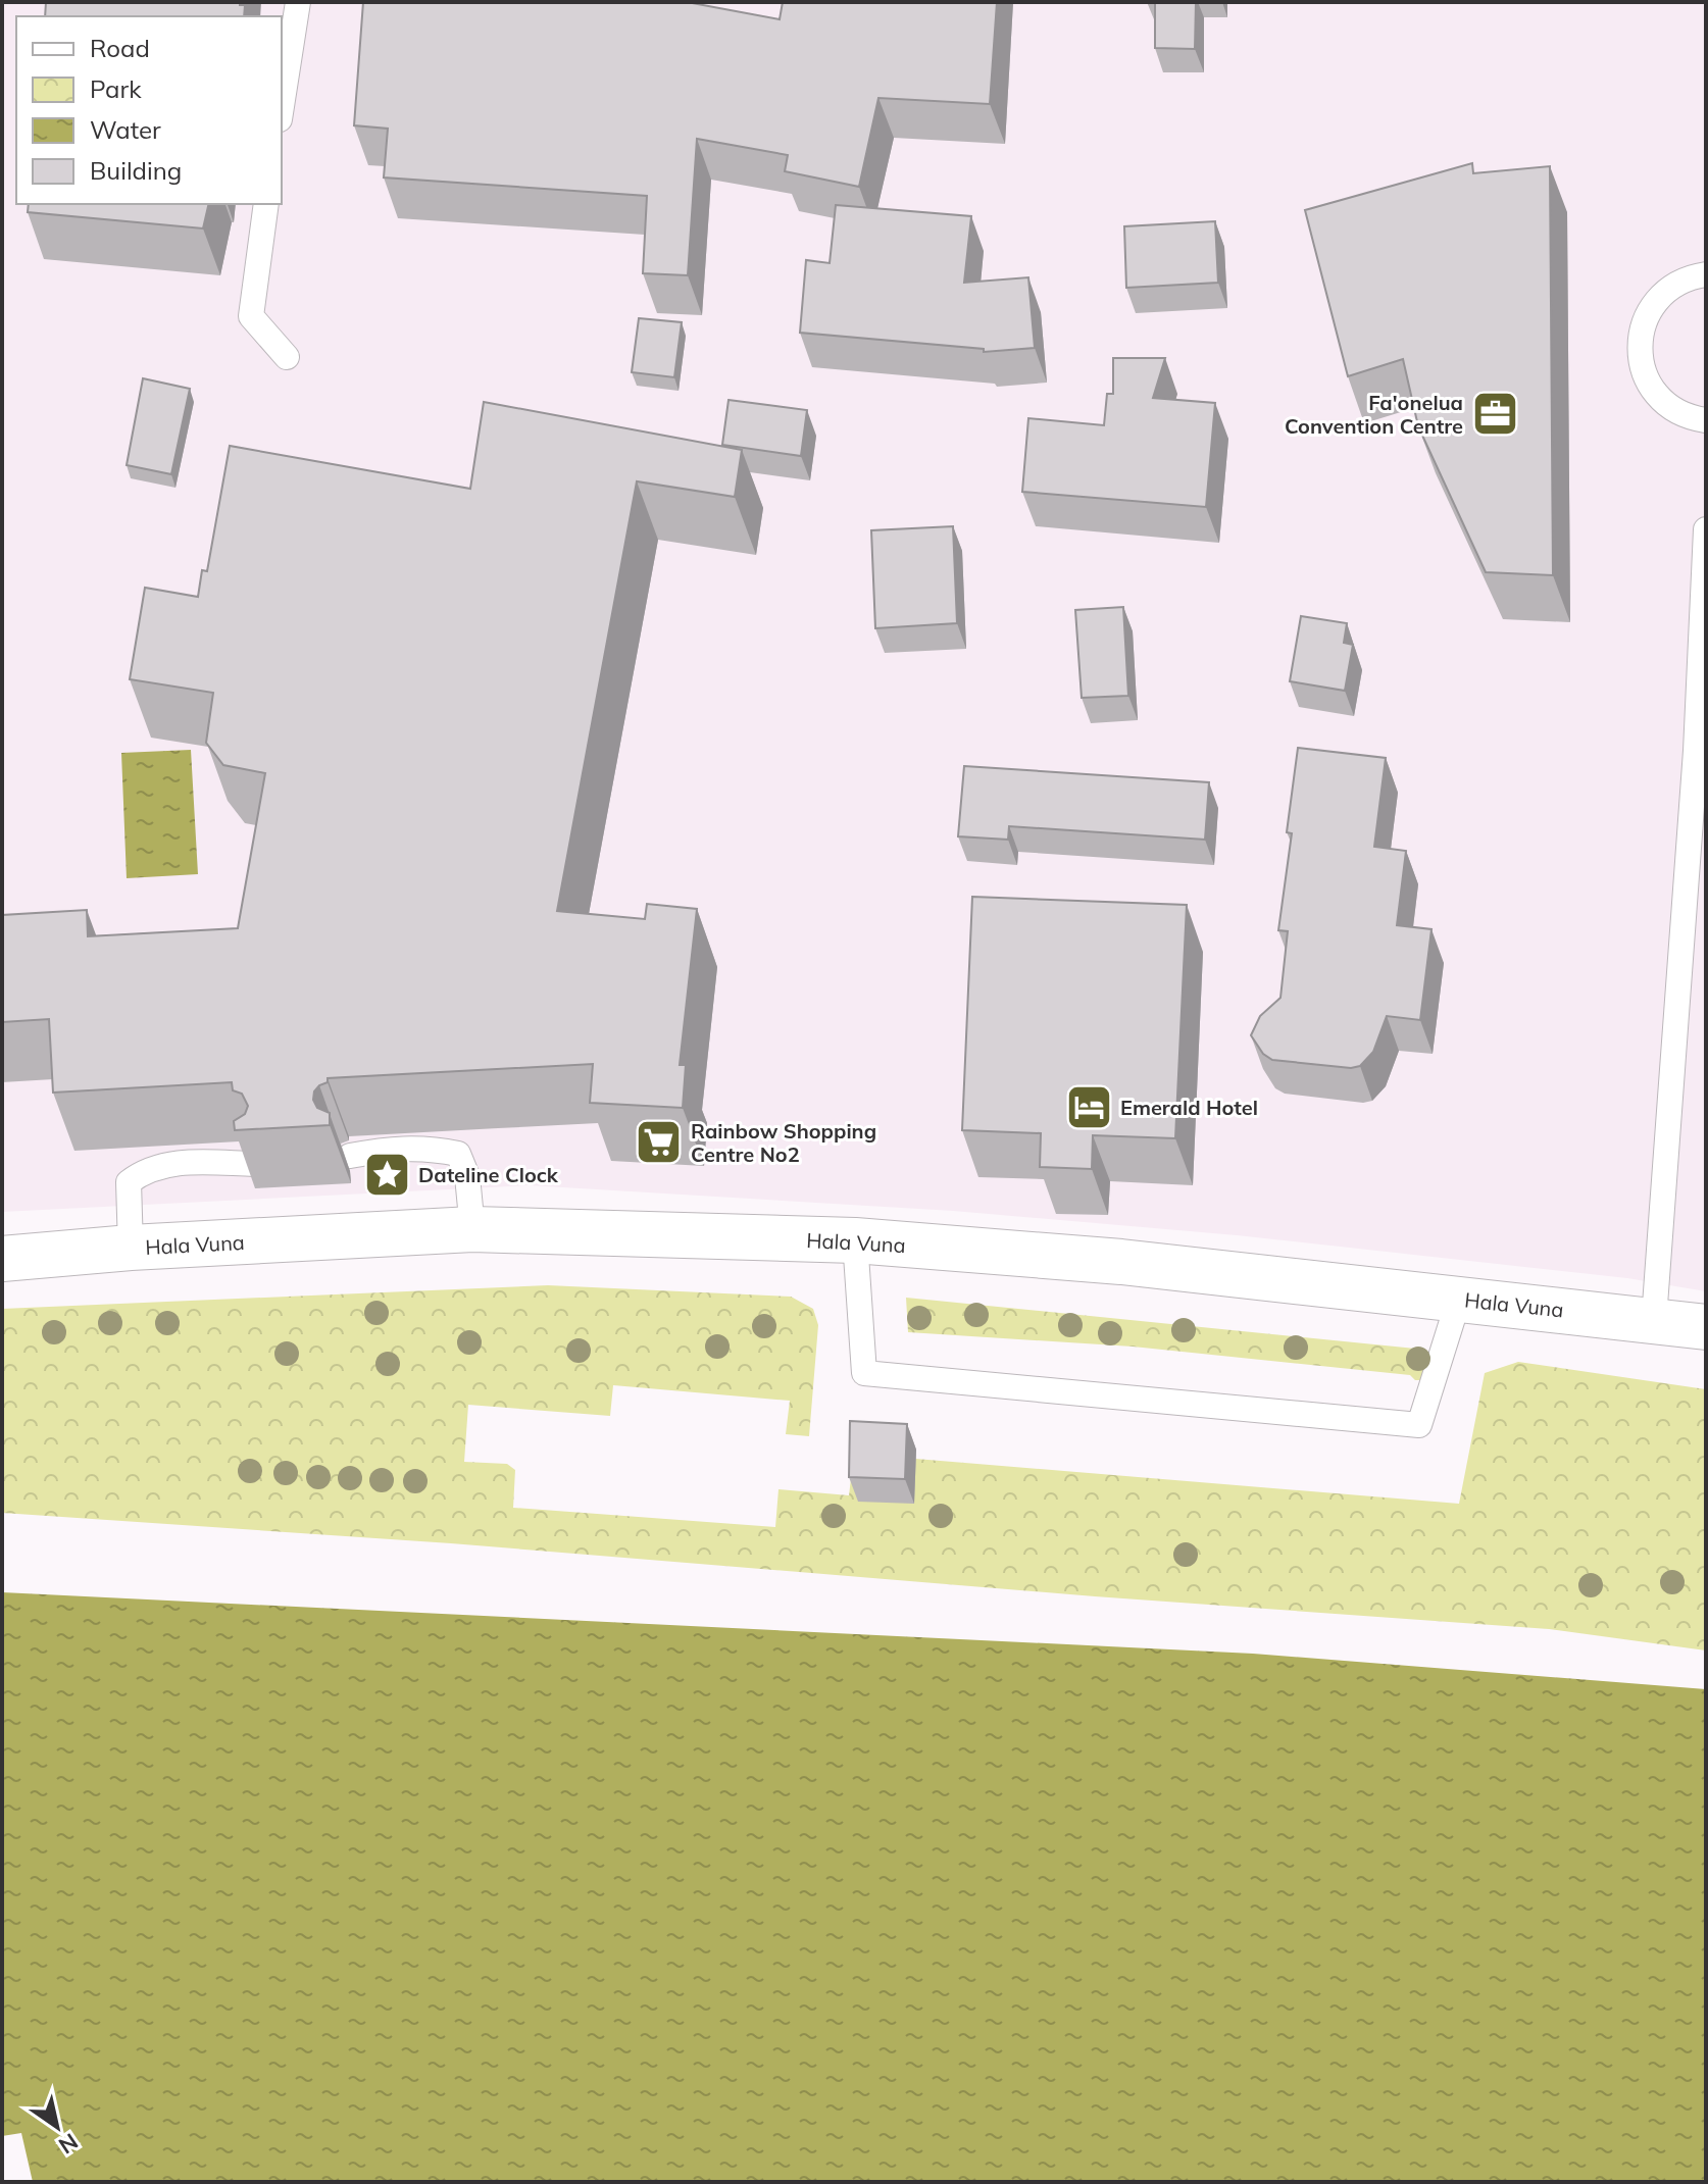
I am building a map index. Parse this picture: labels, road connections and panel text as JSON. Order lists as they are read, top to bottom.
{
  "streets": {
    "main road": ["Hala Vuna"]
  },
  "places": {
    "office": ["Fa'onelua Convention Centre"],
    "hotel": ["Emerald Hotel"],
    "supermarket": ["Rainbow Shopping Centre No2"],
    "place": ["Dateline Clock"]
  },
  "legend": [
    "Road",
    "Park",
    "Water",
    "Building"
  ],
  "north": "bottom right"
}
